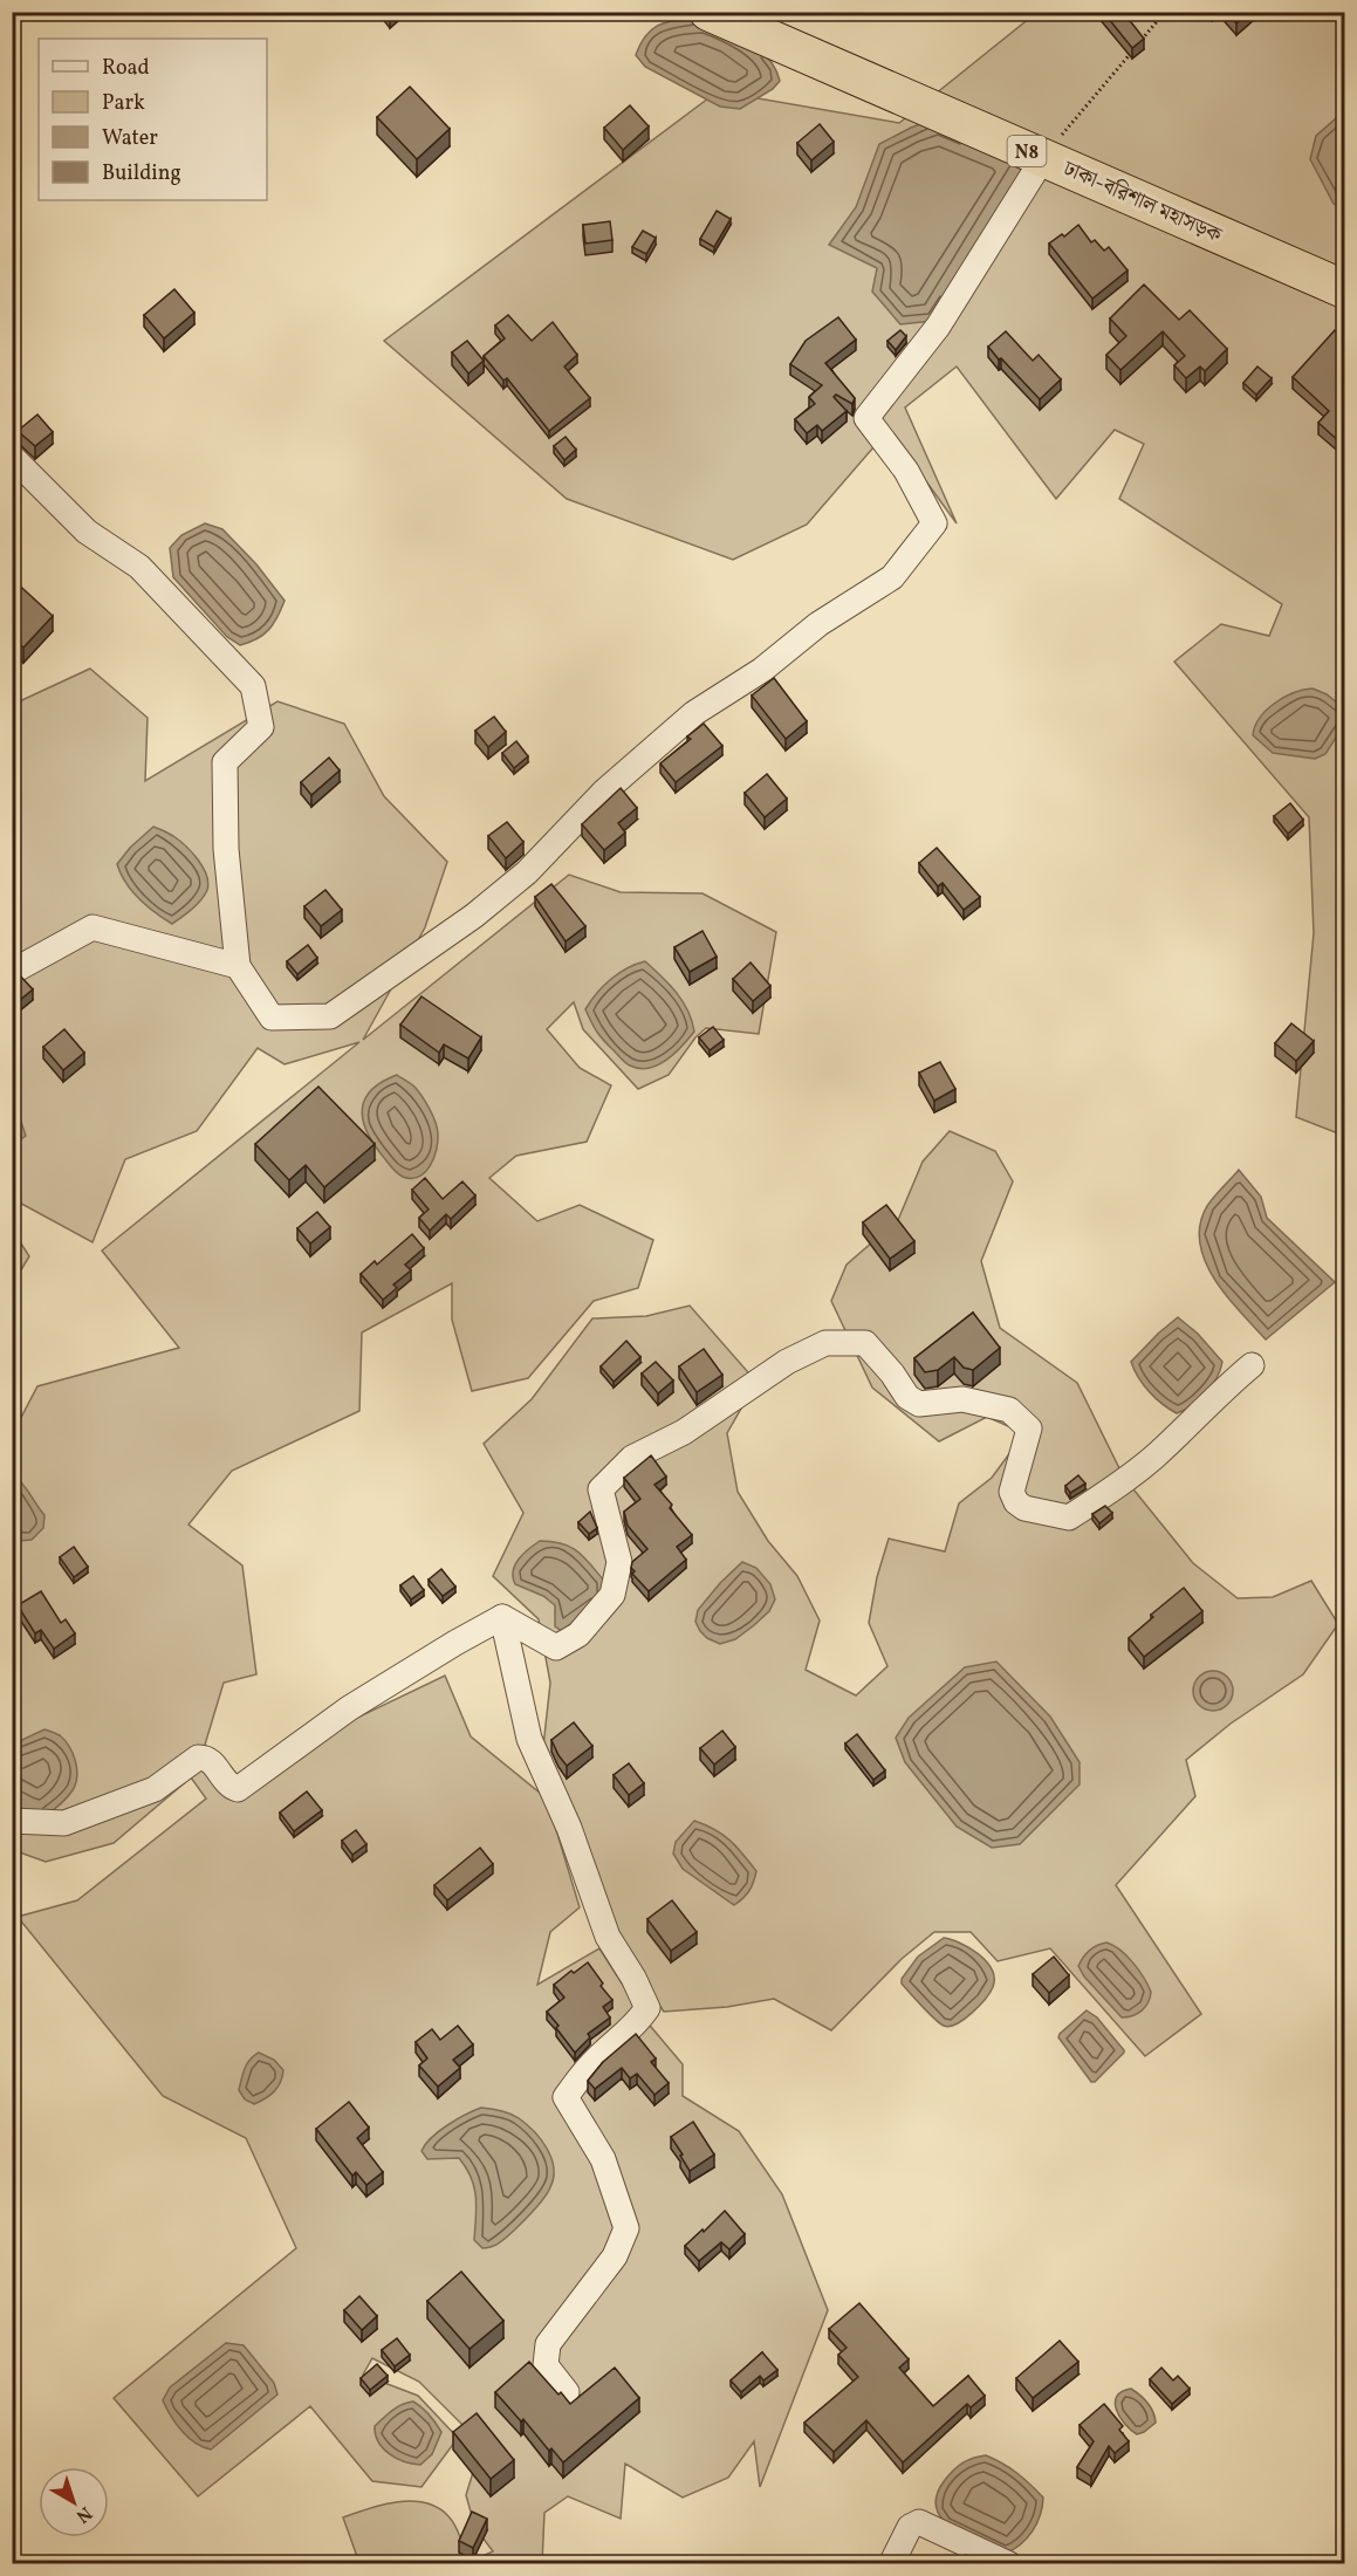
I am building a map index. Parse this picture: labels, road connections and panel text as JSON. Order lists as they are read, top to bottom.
{
  "streets": {
    "highway": ["N8", "ঢাকা-বরিশাল মহাসড়ক"]
  },
  "legend": [
    "Road",
    "Park",
    "Water",
    "Building"
  ],
  "north": "bottom right"
}
